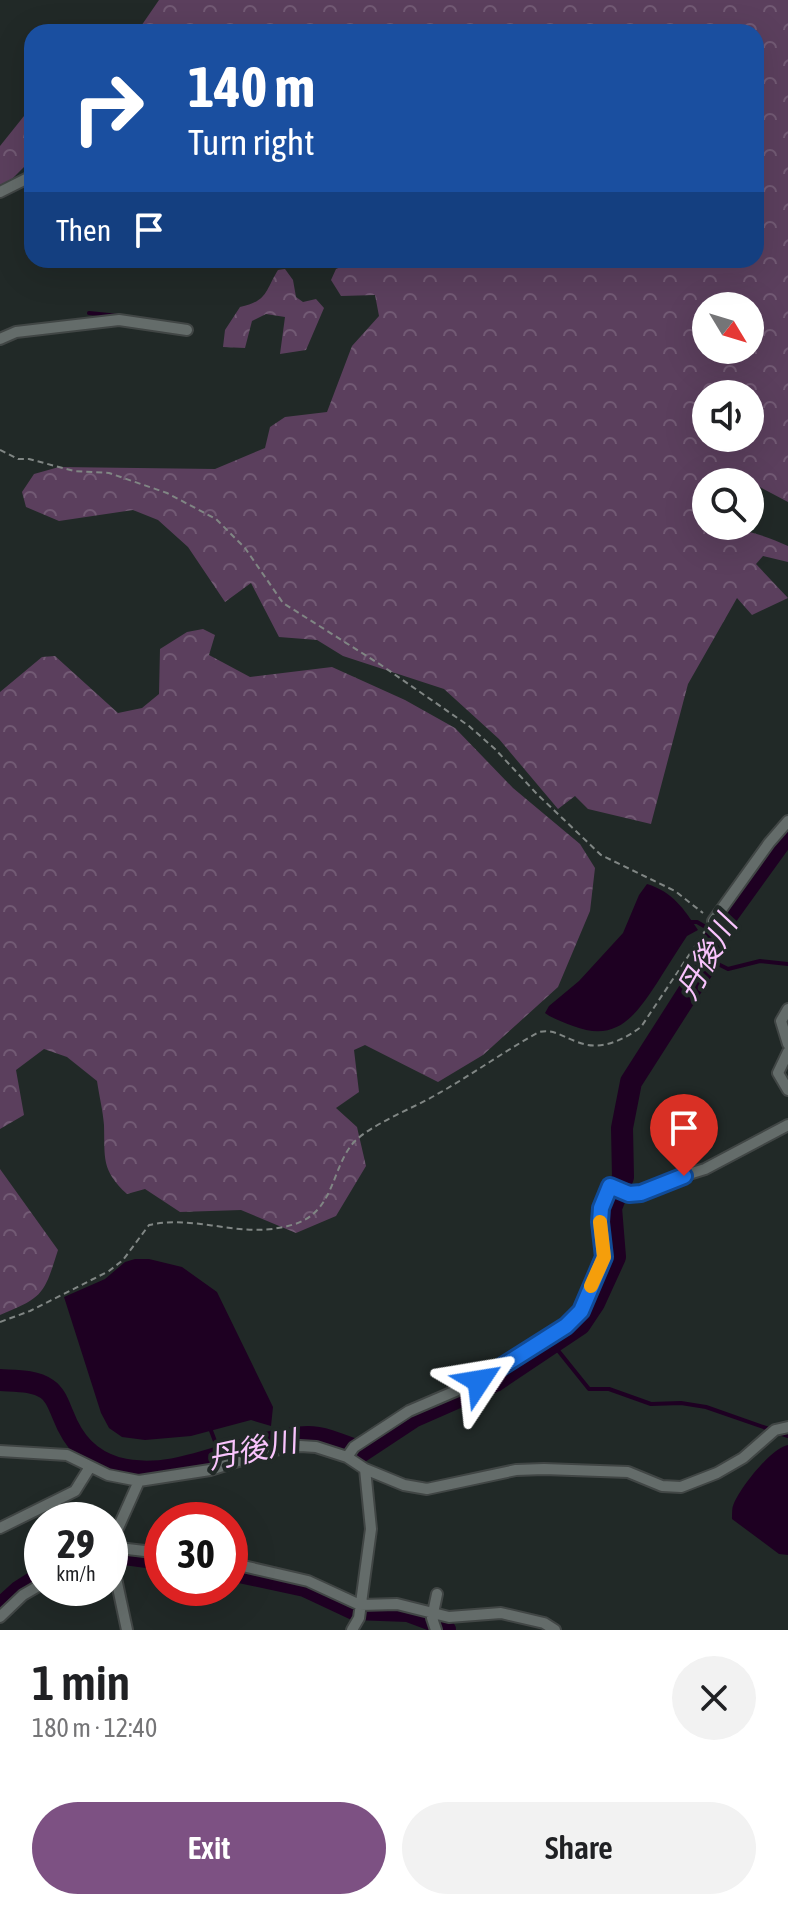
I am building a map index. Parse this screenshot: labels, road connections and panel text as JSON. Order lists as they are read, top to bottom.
{
  "water": ["丹後川"],
  "north": "bottom right",
  "page": {
    "turn": ["140 m", "Turn right"],
    "then": "Then",
    "speed": "29 km/h",
    "limit": "30",
    "heading": ["1 min", "180 m · 12:40"],
    "buttons": ["Exit", "Share"]
  }
}
